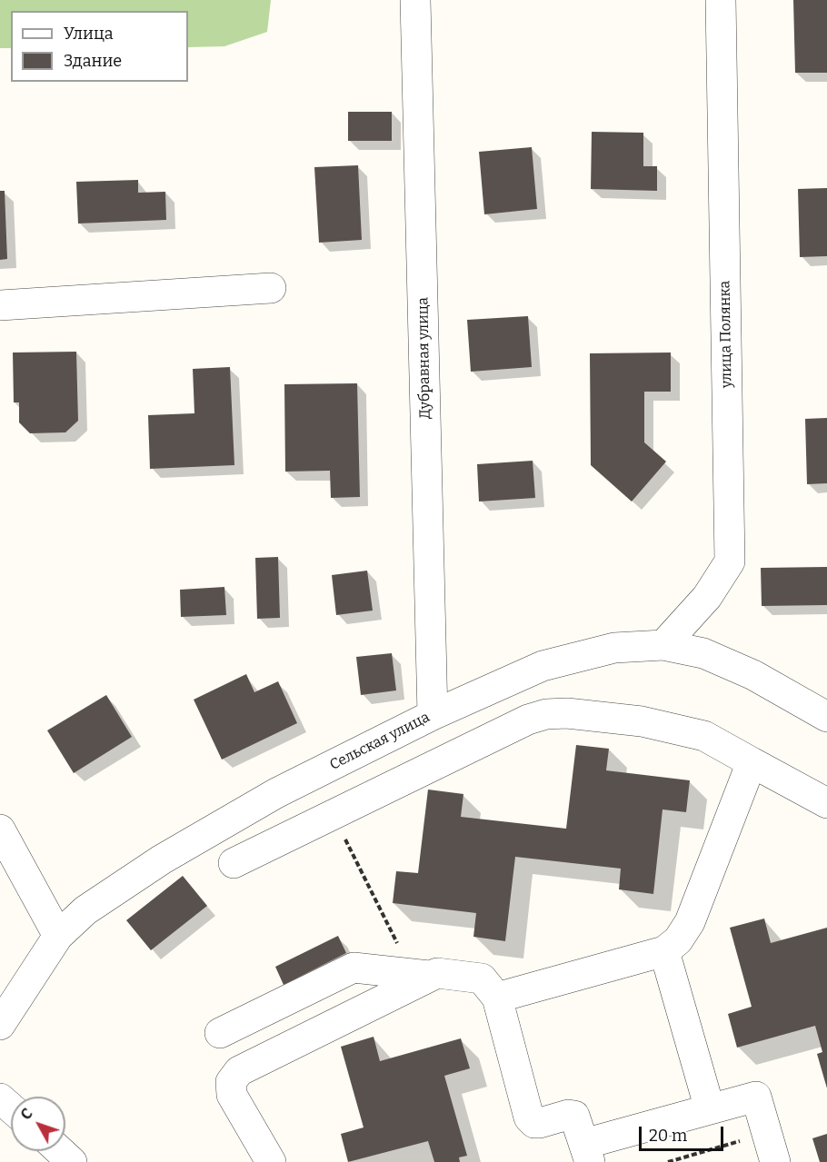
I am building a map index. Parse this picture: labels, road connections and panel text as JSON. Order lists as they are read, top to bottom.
{
  "streets": {
    "street": ["улица Полянка", "Дубравная улица", "Сельская улица"]
  },
  "crossings": [
    ["улица Полянка", "Сельская улица"],
    ["Дубравная улица", "Сельская улица"]
  ],
  "legend": ["Улица", "Здание"],
  "scale_bar": "20 m",
  "north": "top left"
}
